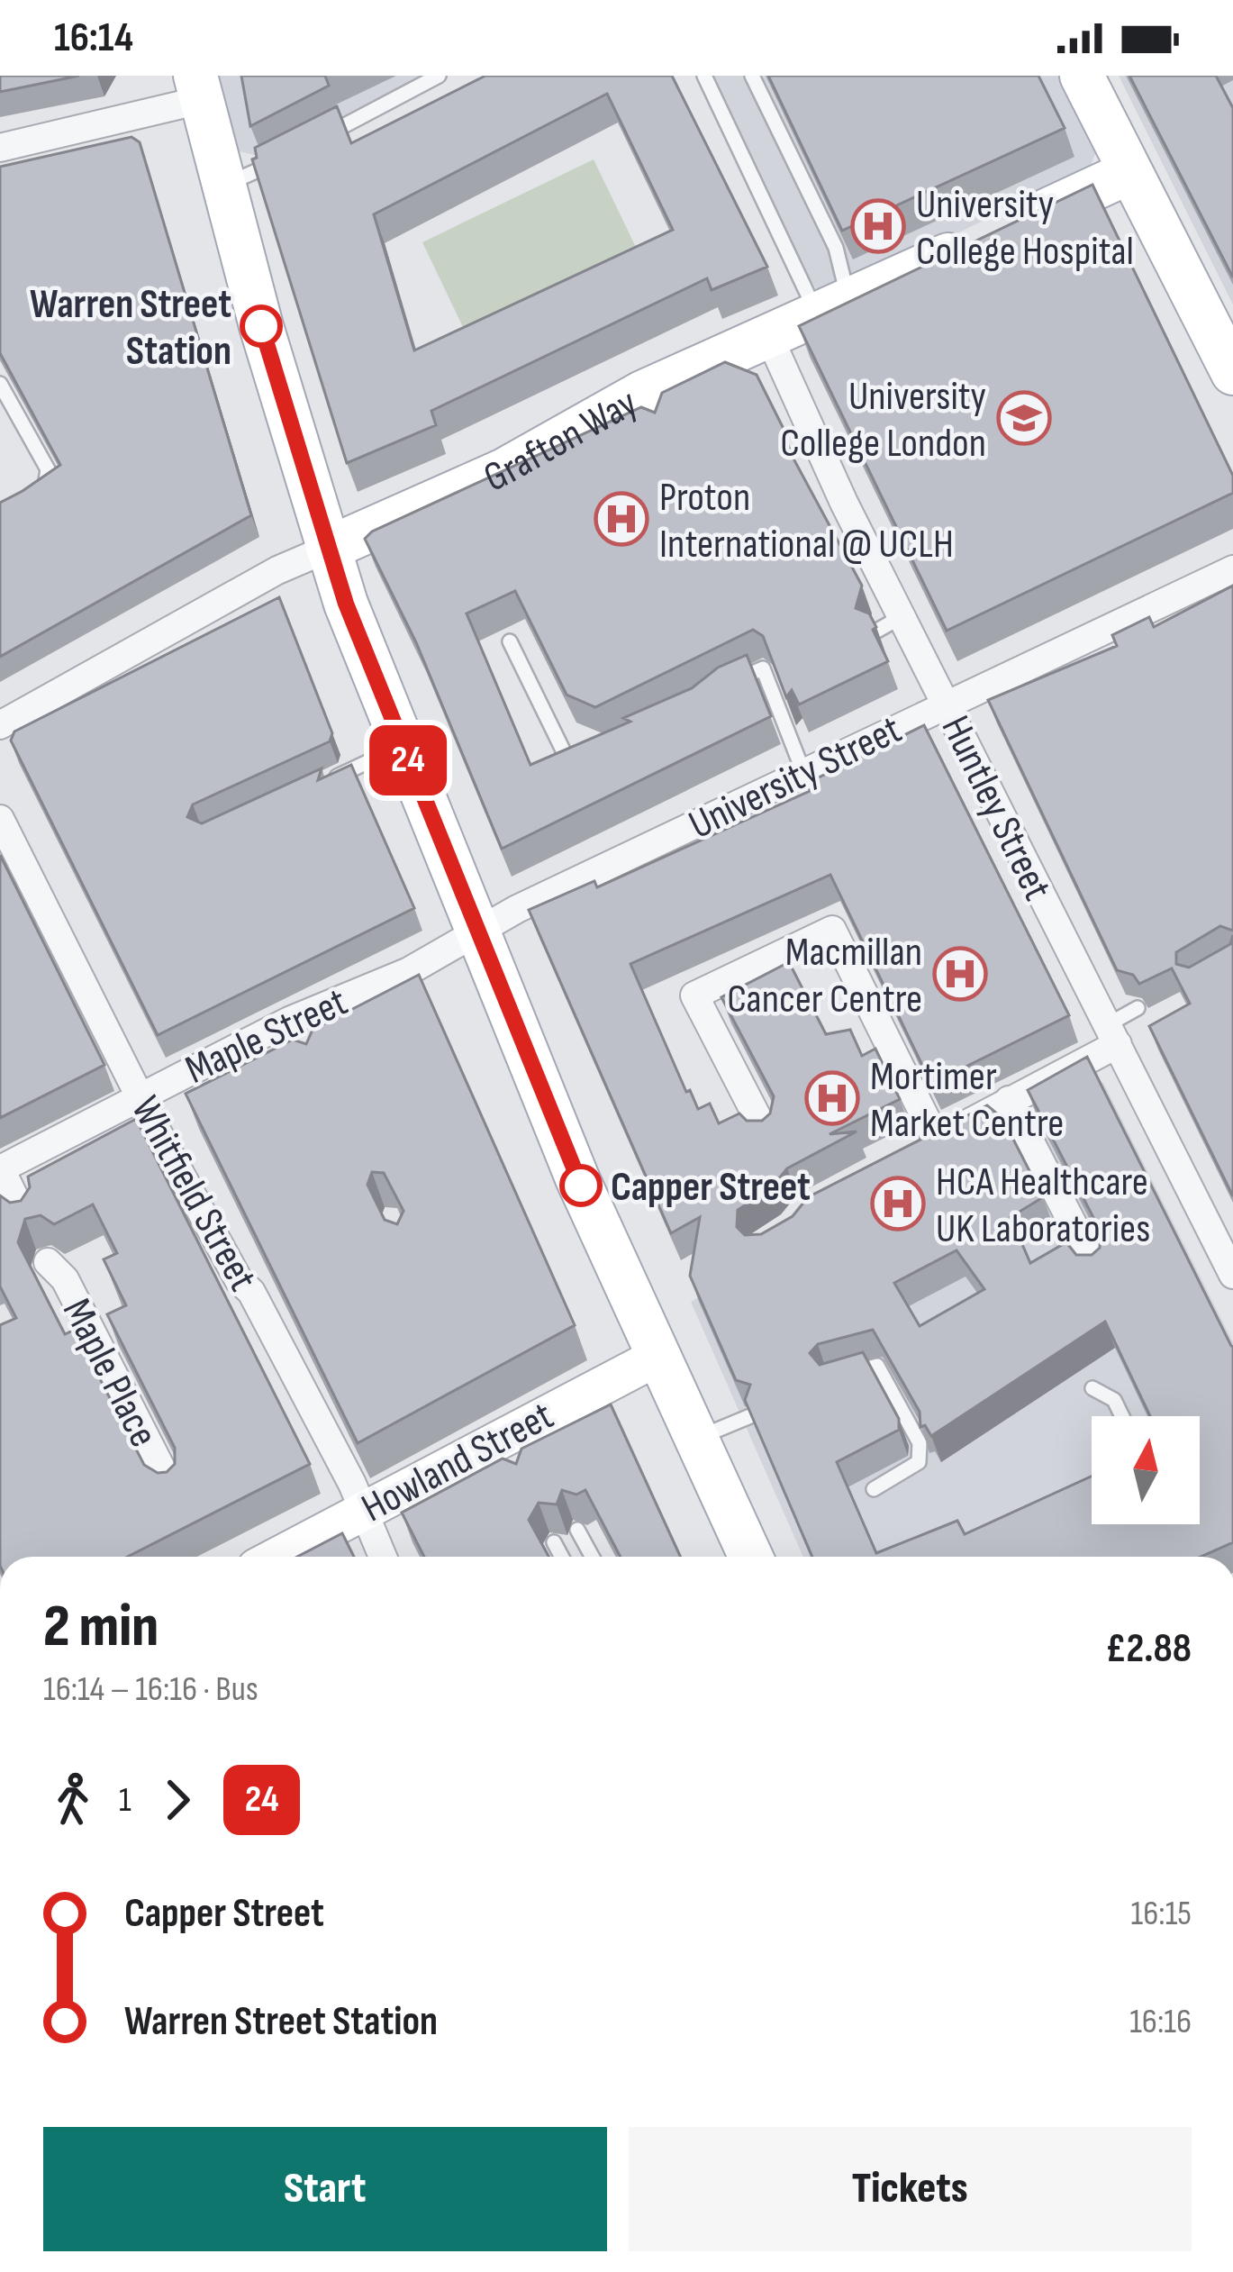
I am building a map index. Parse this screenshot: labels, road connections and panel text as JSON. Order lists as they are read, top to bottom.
{
  "streets": {
    "main road": ["Grafton Way"],
    "street": [
      "University Street",
      "Huntley Street",
      "Maple Street",
      "Whitfield Street",
      "Maple Place",
      "Howland Street"
    ]
  },
  "crossings": [
    ["Grafton Way", "Huntley Street"],
    ["University Street", "Huntley Street"],
    ["University Street", "Maple Street"],
    ["Maple Street", "Whitfield Street"],
    ["Whitfield Street", "Howland Street"]
  ],
  "places": {
    "hospital": [
      "University College Hospital",
      "Proton International @ UCLH",
      "Macmillan Cancer Centre",
      "Mortimer Market Centre",
      "HCA Healthcare UK Laboratories"
    ],
    "other": ["Warren Street Station", "Capper Street"],
    "school or university": ["University College London"]
  },
  "lines": ["bus line 24"],
  "north": "top",
  "page": {
    "status": "16:14",
    "on_map": "24",
    "heading": ["2 min", "16:14 – 16:16 · Bus", "£2.88"],
    "legs": ["1", "24"],
    "list": [
      {
        "name": "Capper Street",
        "value": "16:15"
      },
      {
        "name": "Warren Street Station",
        "value": "16:16"
      }
    ],
    "buttons": ["Start", "Tickets"]
  }
}
